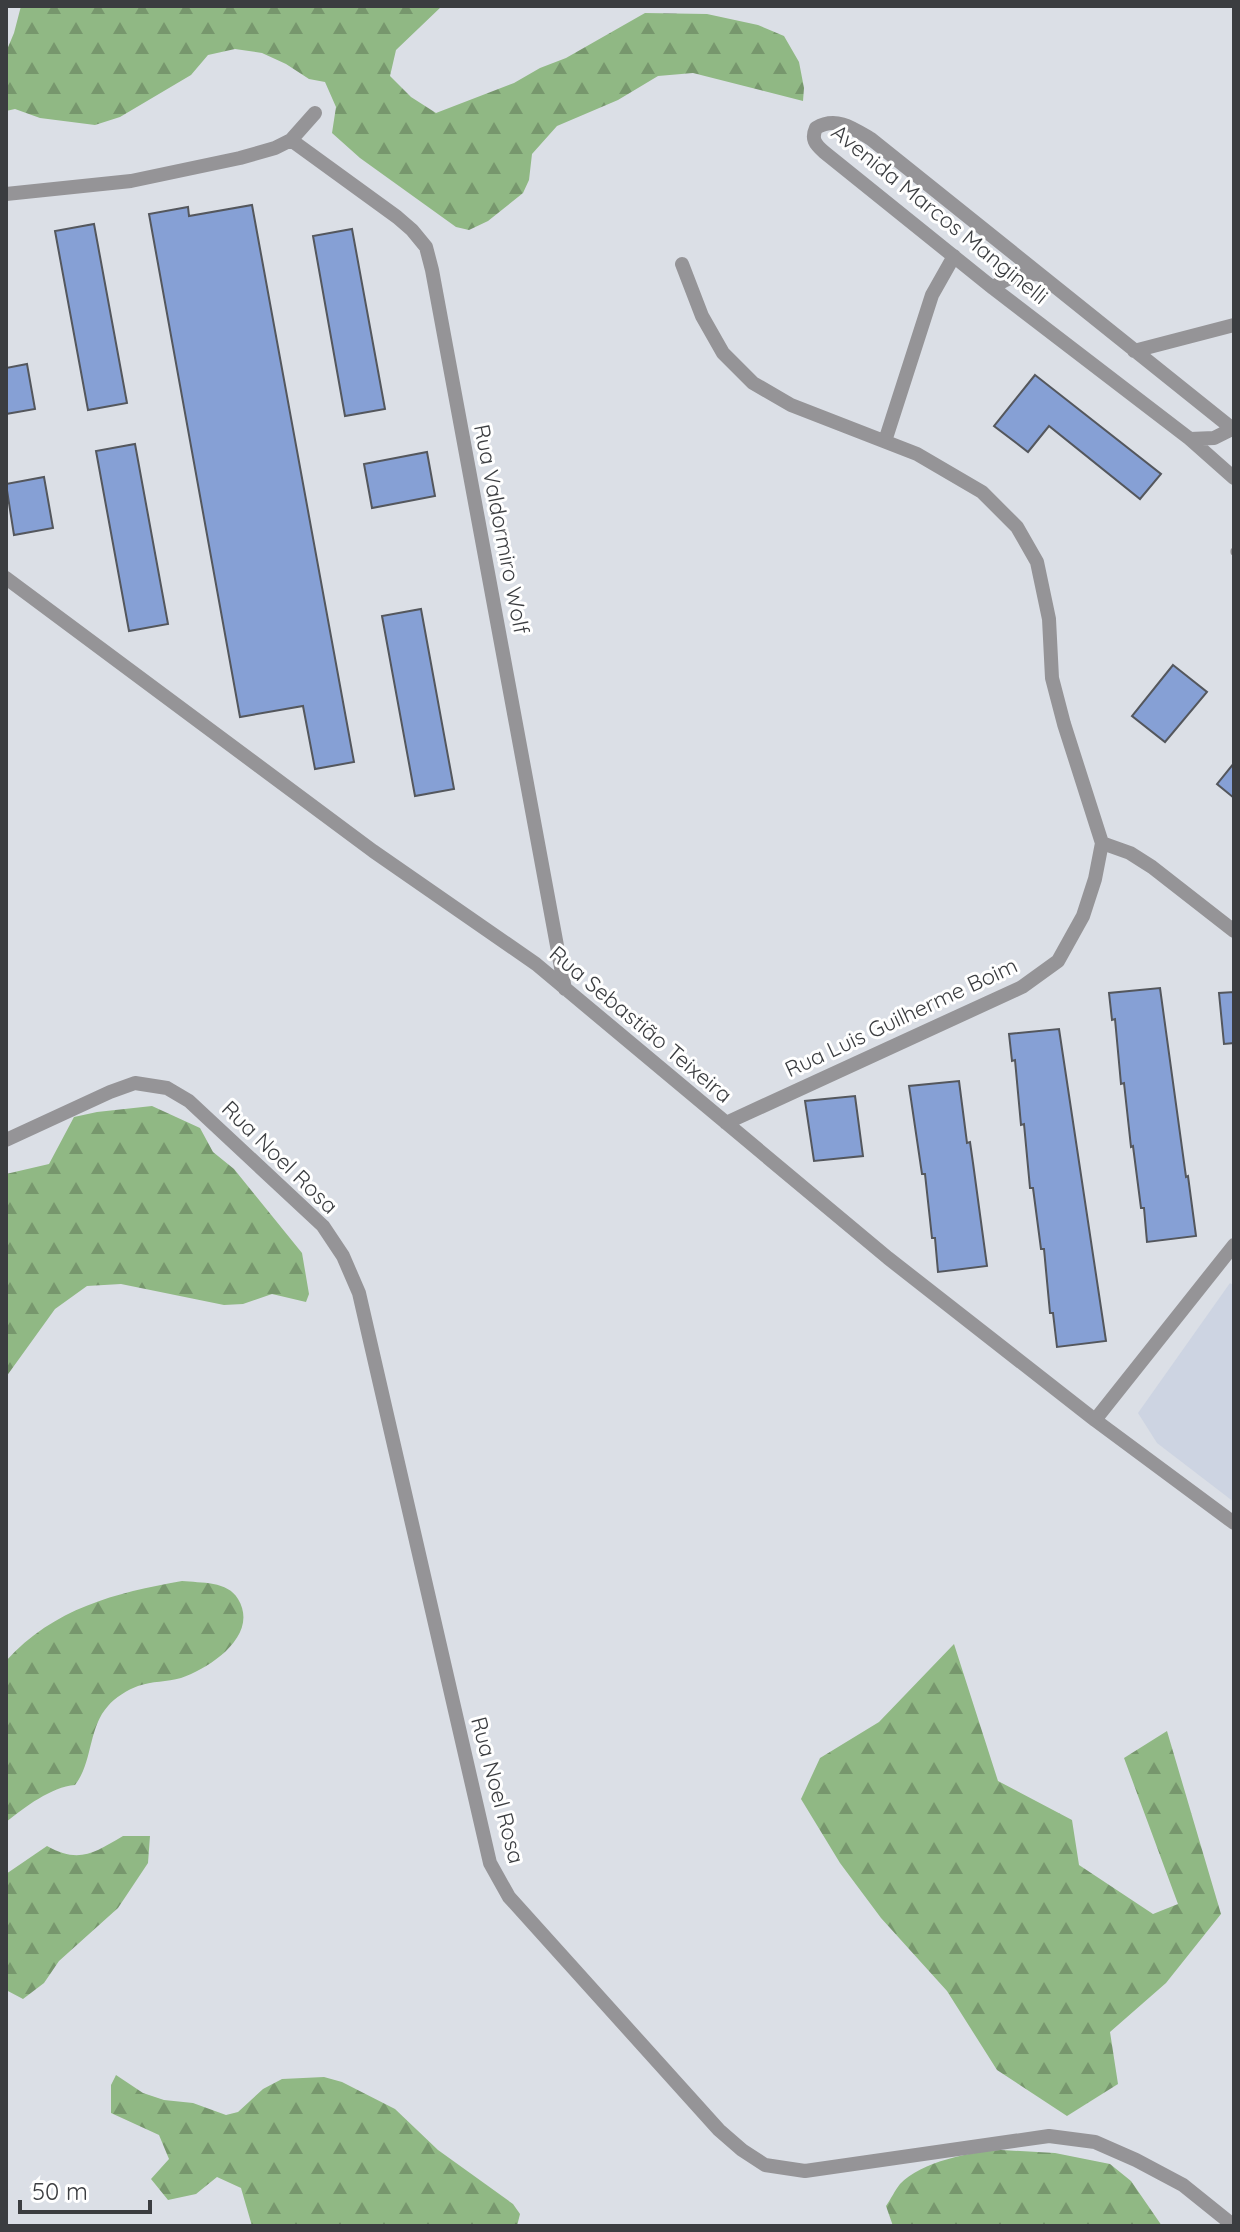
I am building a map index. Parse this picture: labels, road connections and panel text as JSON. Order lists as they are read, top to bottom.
{
  "streets": {
    "street": [
      "Avenida Marcos Manginelli",
      "Rua Valdormiro Wolf",
      "Rua Luis Guilherme Boim",
      "Rua Sebastião Teixeira",
      "Rua Noel Rosa"
    ]
  },
  "crossings": [
    ["Rua Valdormiro Wolf", "Rua Sebastião Teixeira"],
    ["Rua Luis Guilherme Boim", "Rua Sebastião Teixeira"]
  ],
  "scale_bar": "50 m"
}
